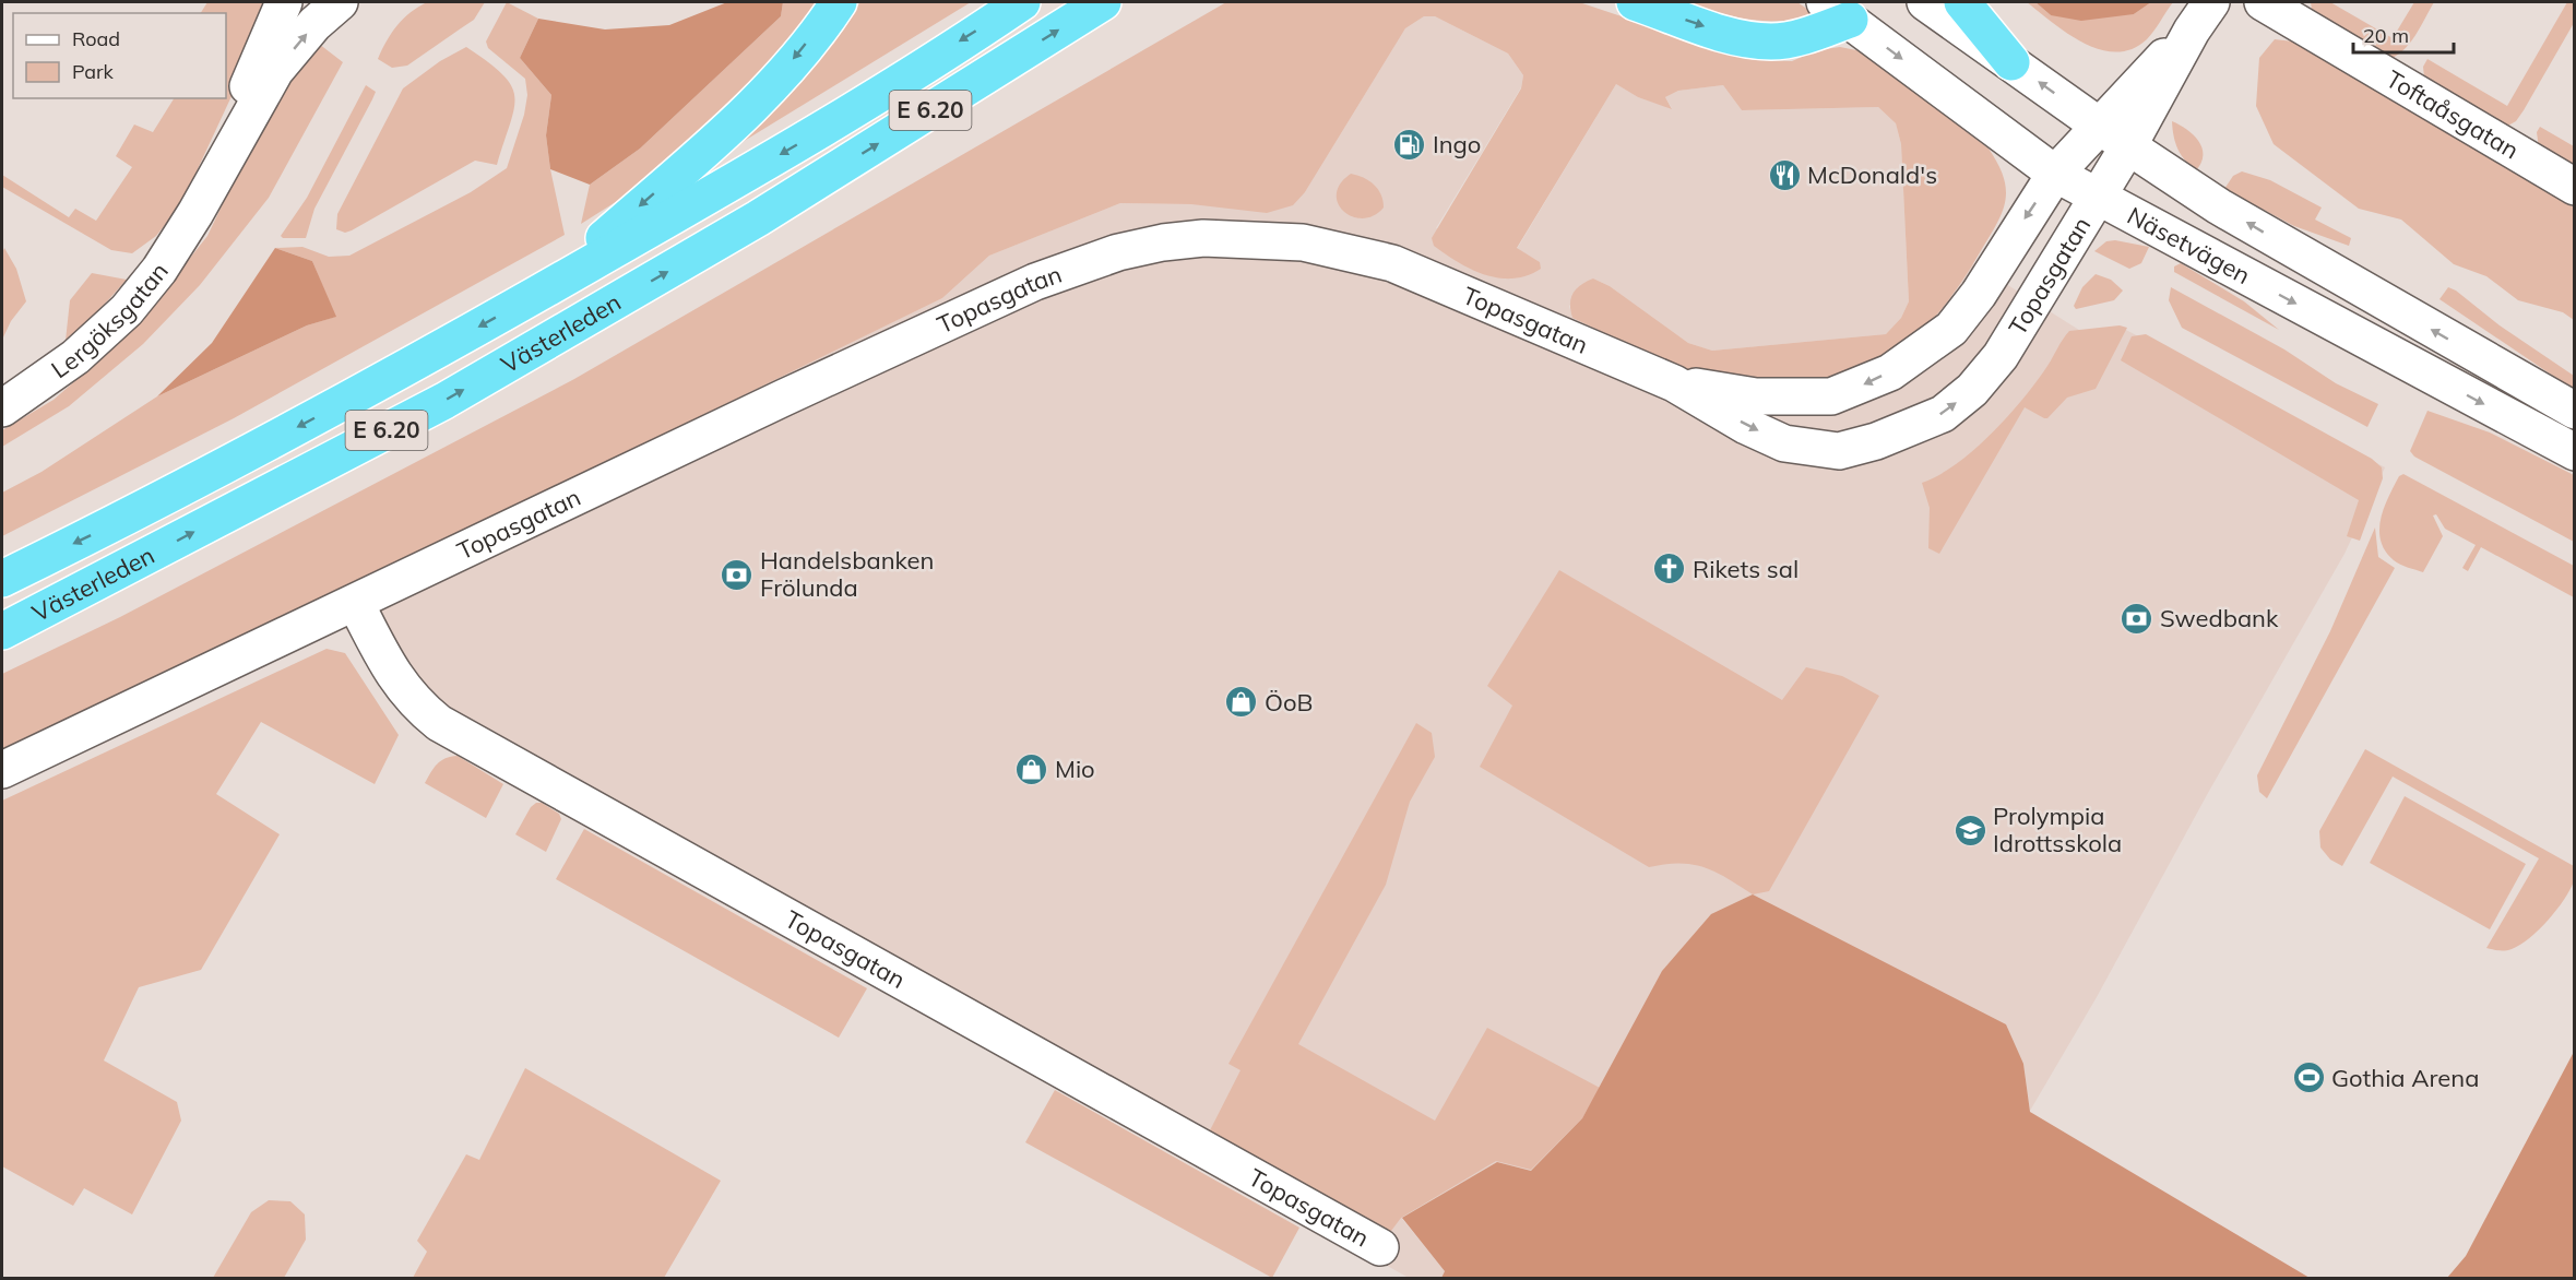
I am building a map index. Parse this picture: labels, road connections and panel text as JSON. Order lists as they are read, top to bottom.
{
  "streets": {
    "highway": ["E 6.20", "Västerleden"],
    "street": [
      "Toftaåsgatan",
      "Näsetvägen",
      "Topasgatan",
      "Lergöksgatan"
    ]
  },
  "crossings": [
    ["Näsetvägen", "Topasgatan"]
  ],
  "places": {
    "fuel station": ["Ingo"],
    "restaurant": ["McDonald's"],
    "church": ["Rikets sal"],
    "bank": ["Handelsbanken Frölunda", "Swedbank"],
    "shop": ["ÖoB", "Mio"],
    "school or university": ["Prolympia Idrottsskola"],
    "sports": ["Gothia Arena"]
  },
  "legend": ["Road", "Park"],
  "scale_bar": "20 m"
}
